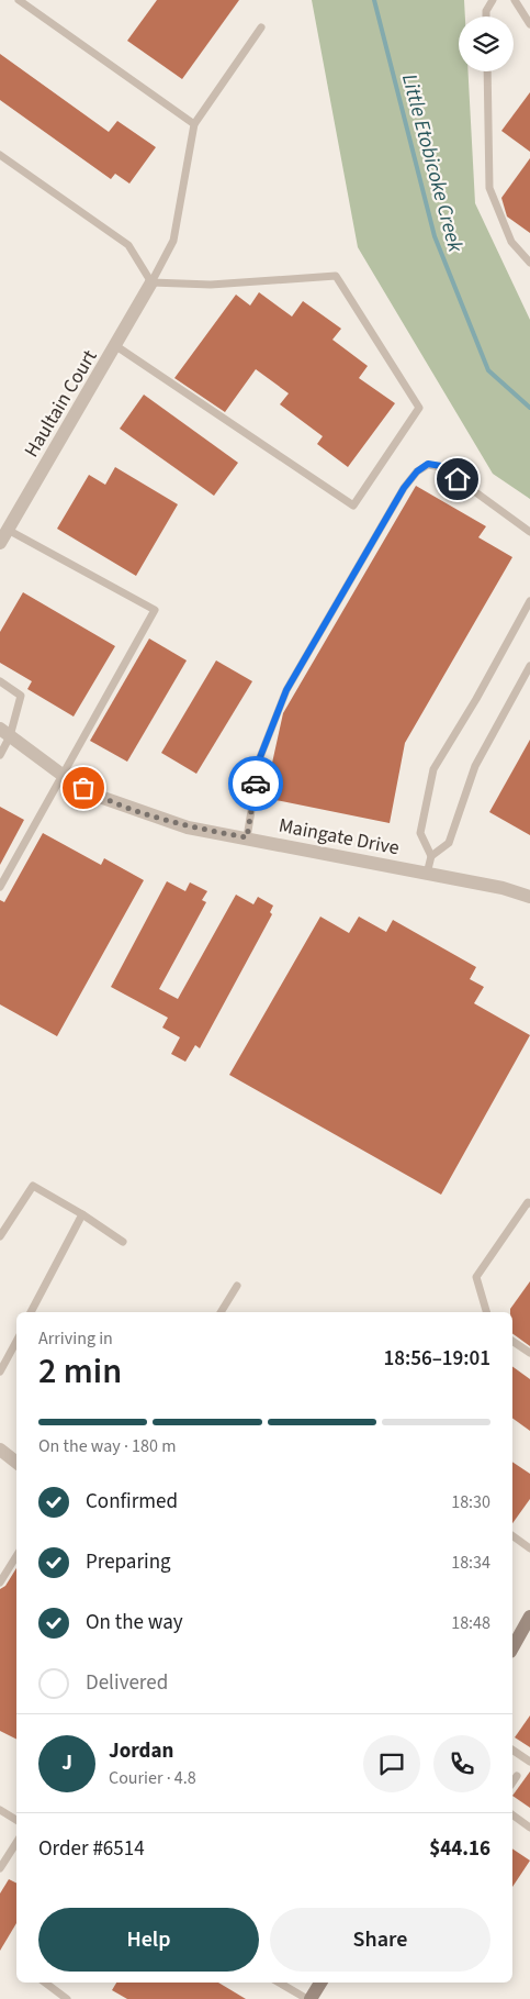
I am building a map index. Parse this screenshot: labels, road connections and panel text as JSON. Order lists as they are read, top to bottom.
{
  "streets": {
    "street": ["Haultain Court", "Maingate Drive"]
  },
  "water": ["Little Etobicoke Creek"],
  "page": {
    "heading": ["2 min", "Arriving in", "18:56–19:01"],
    "panel": [
      "Jordan",
      "Courier · 4.8",
      "Order #6514",
      "$44.16"
    ],
    "bar": "On the way · 180 m",
    "list": [
      ["Confirmed", "18:30"],
      ["Preparing", "18:34"],
      ["On the way", "18:48"],
      "Delivered"
    ],
    "round": "J",
    "buttons": ["Help", "Share"]
  }
}
